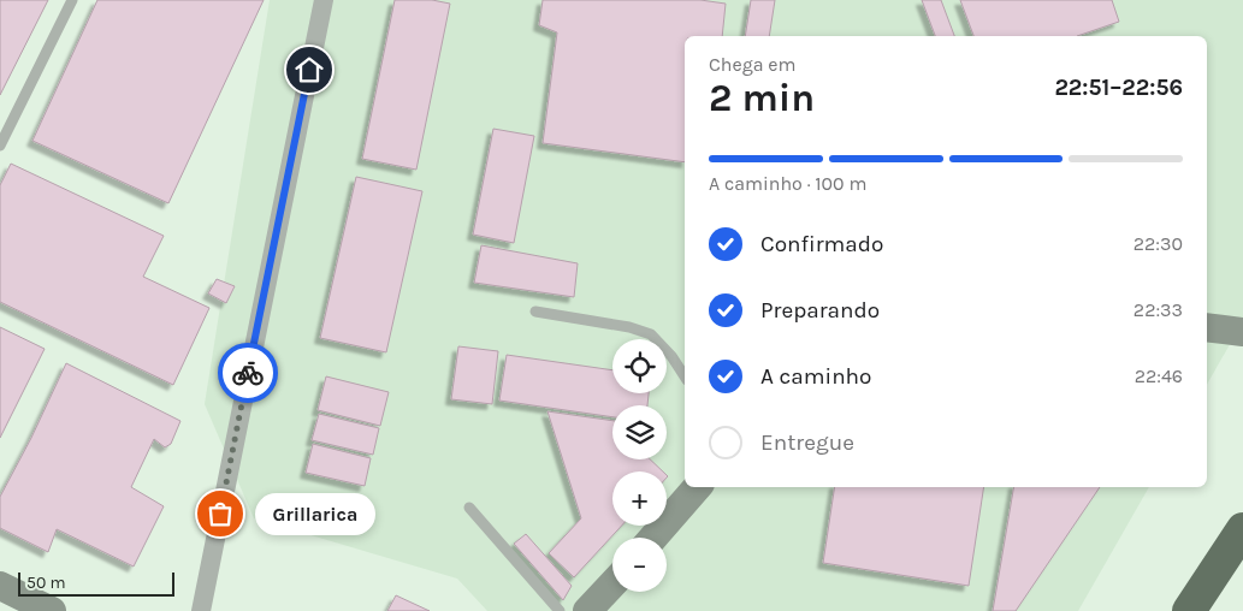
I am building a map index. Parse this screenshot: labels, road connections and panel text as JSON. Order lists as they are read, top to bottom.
{
  "places": ["Grillarica"],
  "scale_bar": "50 m",
  "page": {
    "heading": ["2 min", "Chega em", "22:51–22:56"],
    "bar": "A caminho · 100 m",
    "list": [
      ["Confirmado", "22:30"],
      ["Preparando", "22:33"],
      ["A caminho", "22:46"],
      "Entregue"
    ],
    "map_buttons": ["+", "−"],
    "bubble": "Grillarica",
    "scale": "50 m"
  }
}
